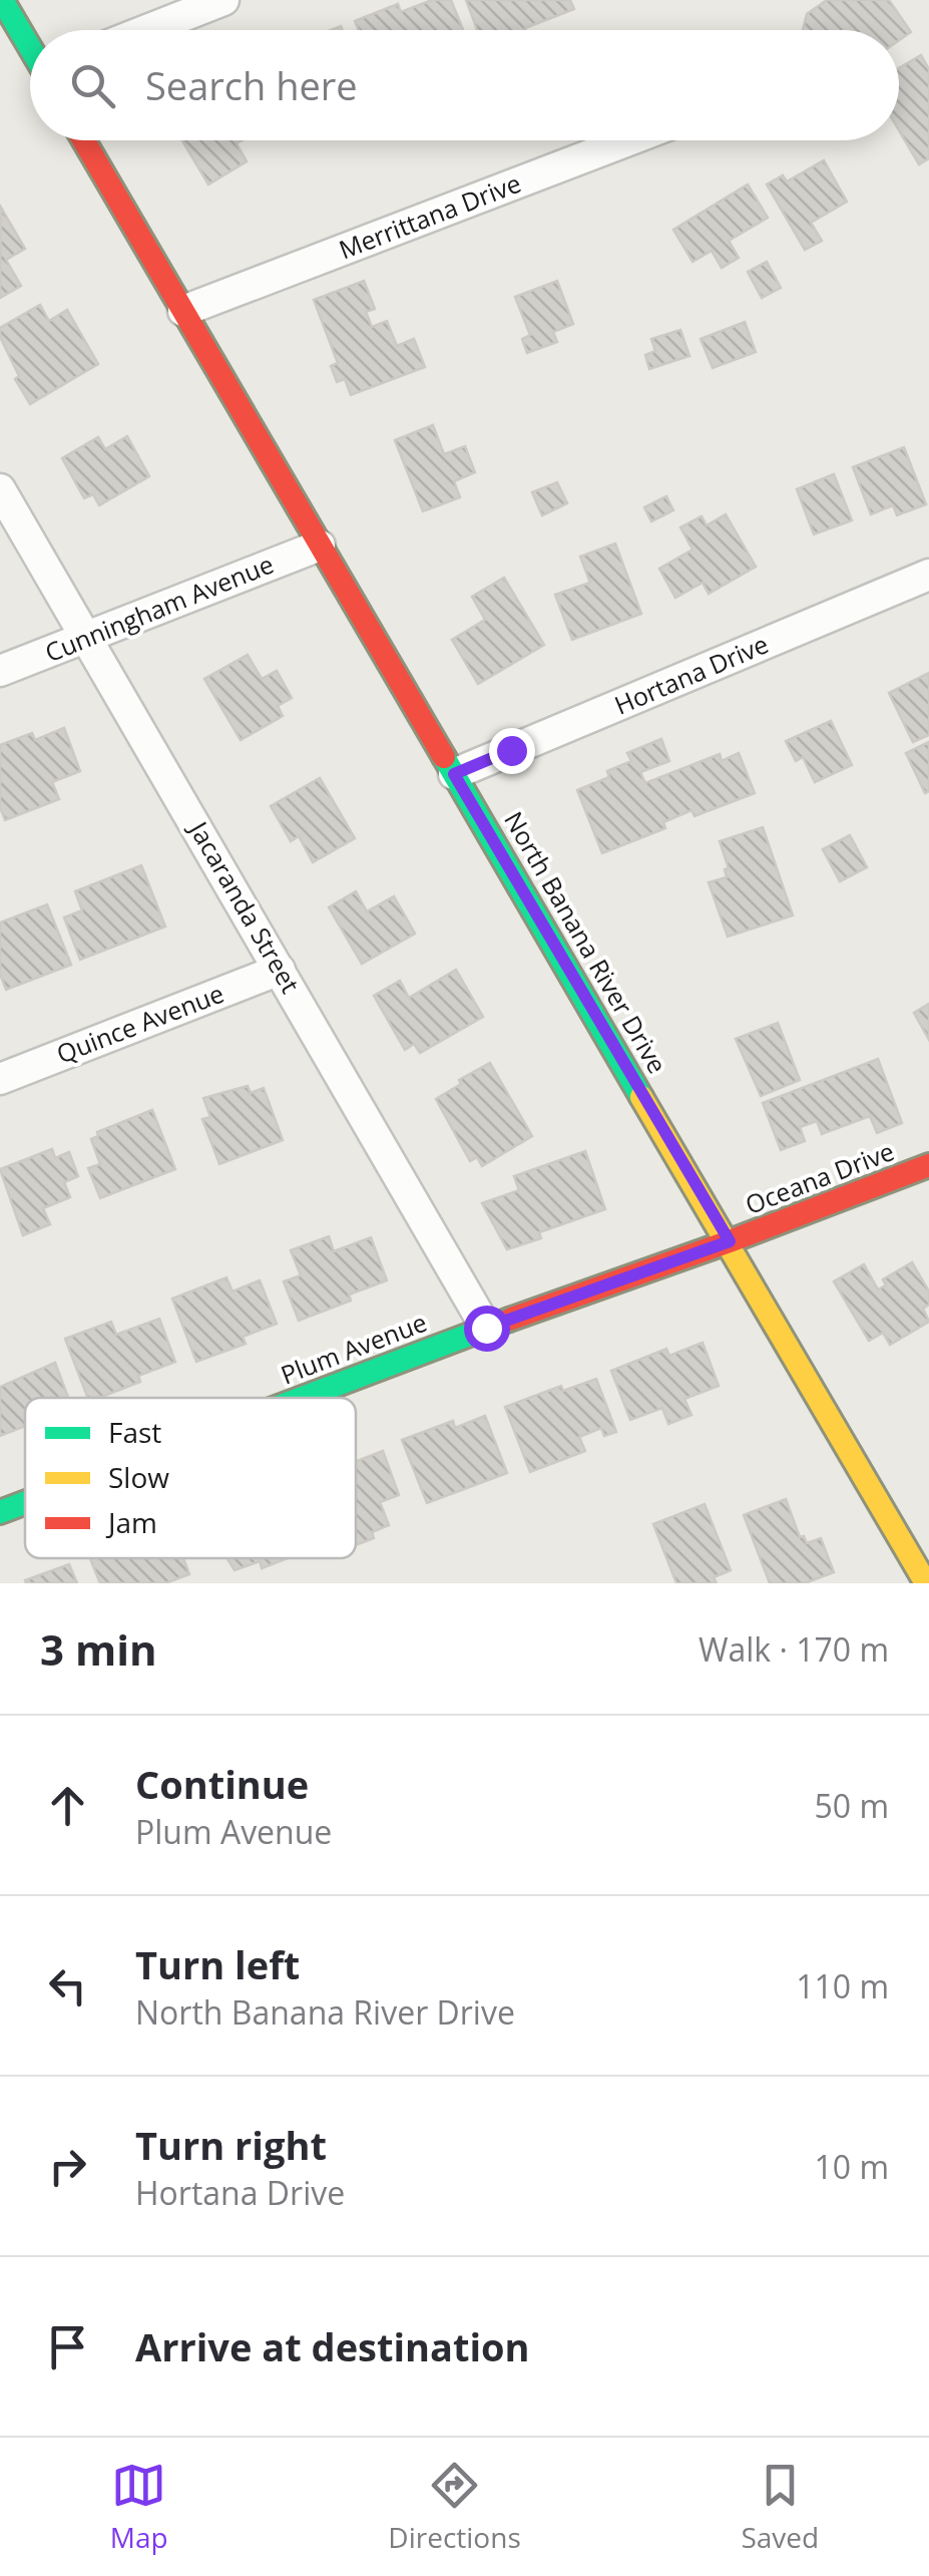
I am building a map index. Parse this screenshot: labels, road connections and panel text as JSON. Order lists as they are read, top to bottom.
{
  "streets": {
    "street": [
      "Merrittana Drive",
      "Cunningham Avenue",
      "Hortana Drive",
      "Jacaranda Street",
      "North Banana River Drive",
      "Quince Avenue",
      "Oceana Drive",
      "Plum Avenue"
    ]
  },
  "crossings": [
    ["Merrittana Drive", "North Banana River Drive"],
    ["Cunningham Avenue", "Jacaranda Street"],
    ["Cunningham Avenue", "North Banana River Drive"],
    ["Hortana Drive", "North Banana River Drive"],
    ["Jacaranda Street", "Quince Avenue"],
    ["Jacaranda Street", "Plum Avenue"],
    ["North Banana River Drive", "Oceana Drive"],
    ["North Banana River Drive", "Plum Avenue"],
    ["Oceana Drive", "Plum Avenue"]
  ],
  "legend": ["Fast", "Slow", "Jam"],
  "page": {
    "search": "Search here",
    "heading": ["3 min", "Walk · 170 m"],
    "list": [
      ["Continue", "Plum Avenue", "50 m"],
      ["Turn left", "North Banana River Drive", "110 m"],
      ["Turn right", "Hortana Drive", "10 m"],
      "Arrive at destination"
    ],
    "nav": ["Map", "Directions", "Saved"]
  }
}
